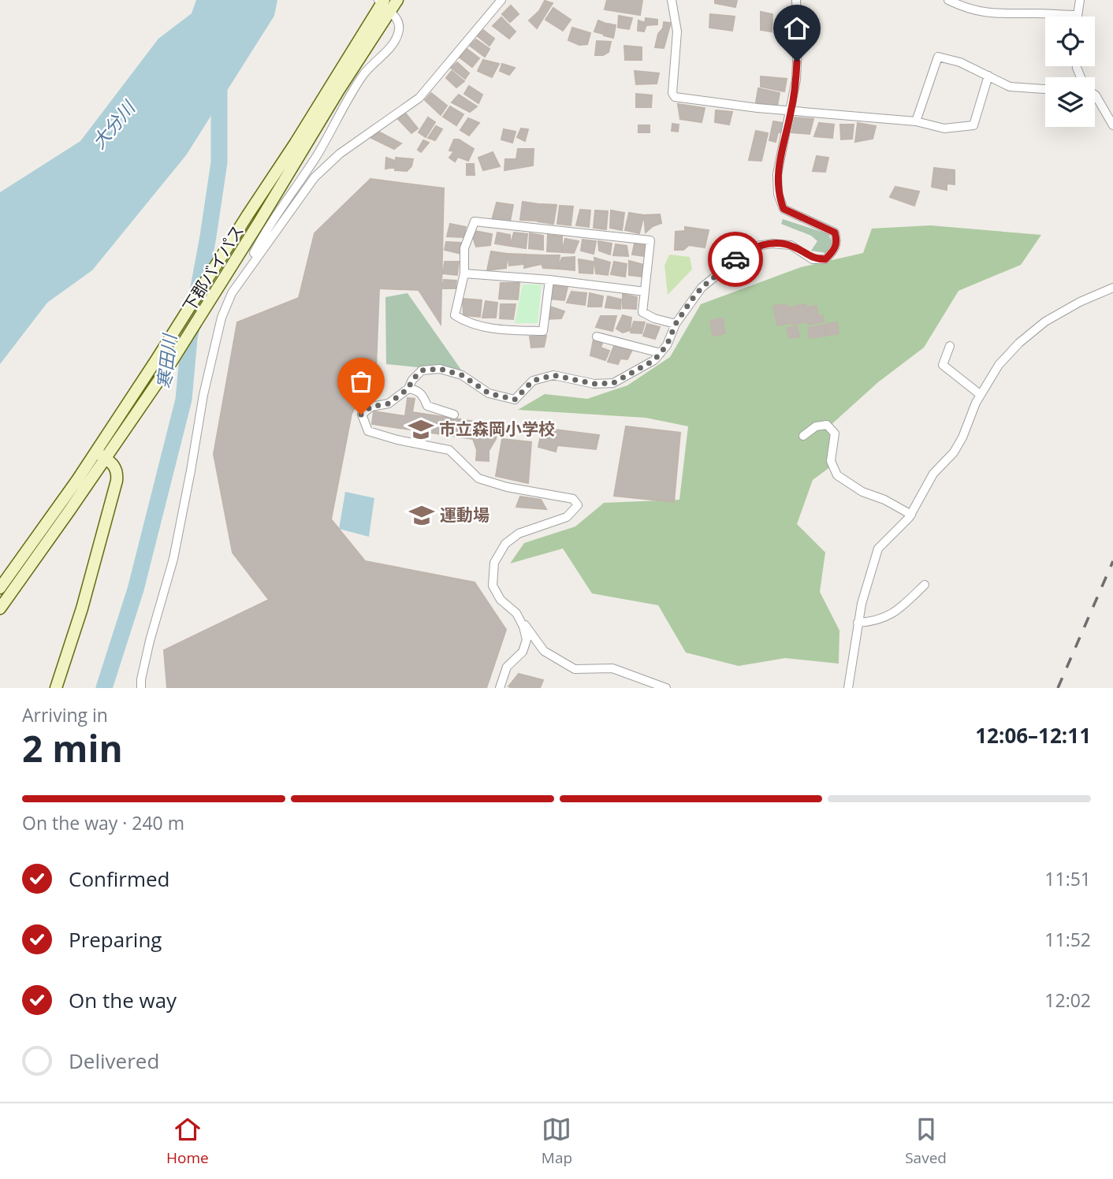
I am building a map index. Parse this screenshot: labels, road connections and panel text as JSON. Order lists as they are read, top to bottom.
{
  "streets": {
    "street": ["下郡バイパス"]
  },
  "water": ["大分川", "寒田川"],
  "places": {
    "school or university": ["市立森岡小学校", "運動場"]
  },
  "page": {
    "heading": ["2 min", "Arriving in", "12:06–12:11"],
    "bar": "On the way · 240 m",
    "list": [
      ["Confirmed", "11:51"],
      ["Preparing", "11:52"],
      ["On the way", "12:02"],
      "Delivered"
    ],
    "tabs": ["Home", "Map", "Saved"]
  }
}
